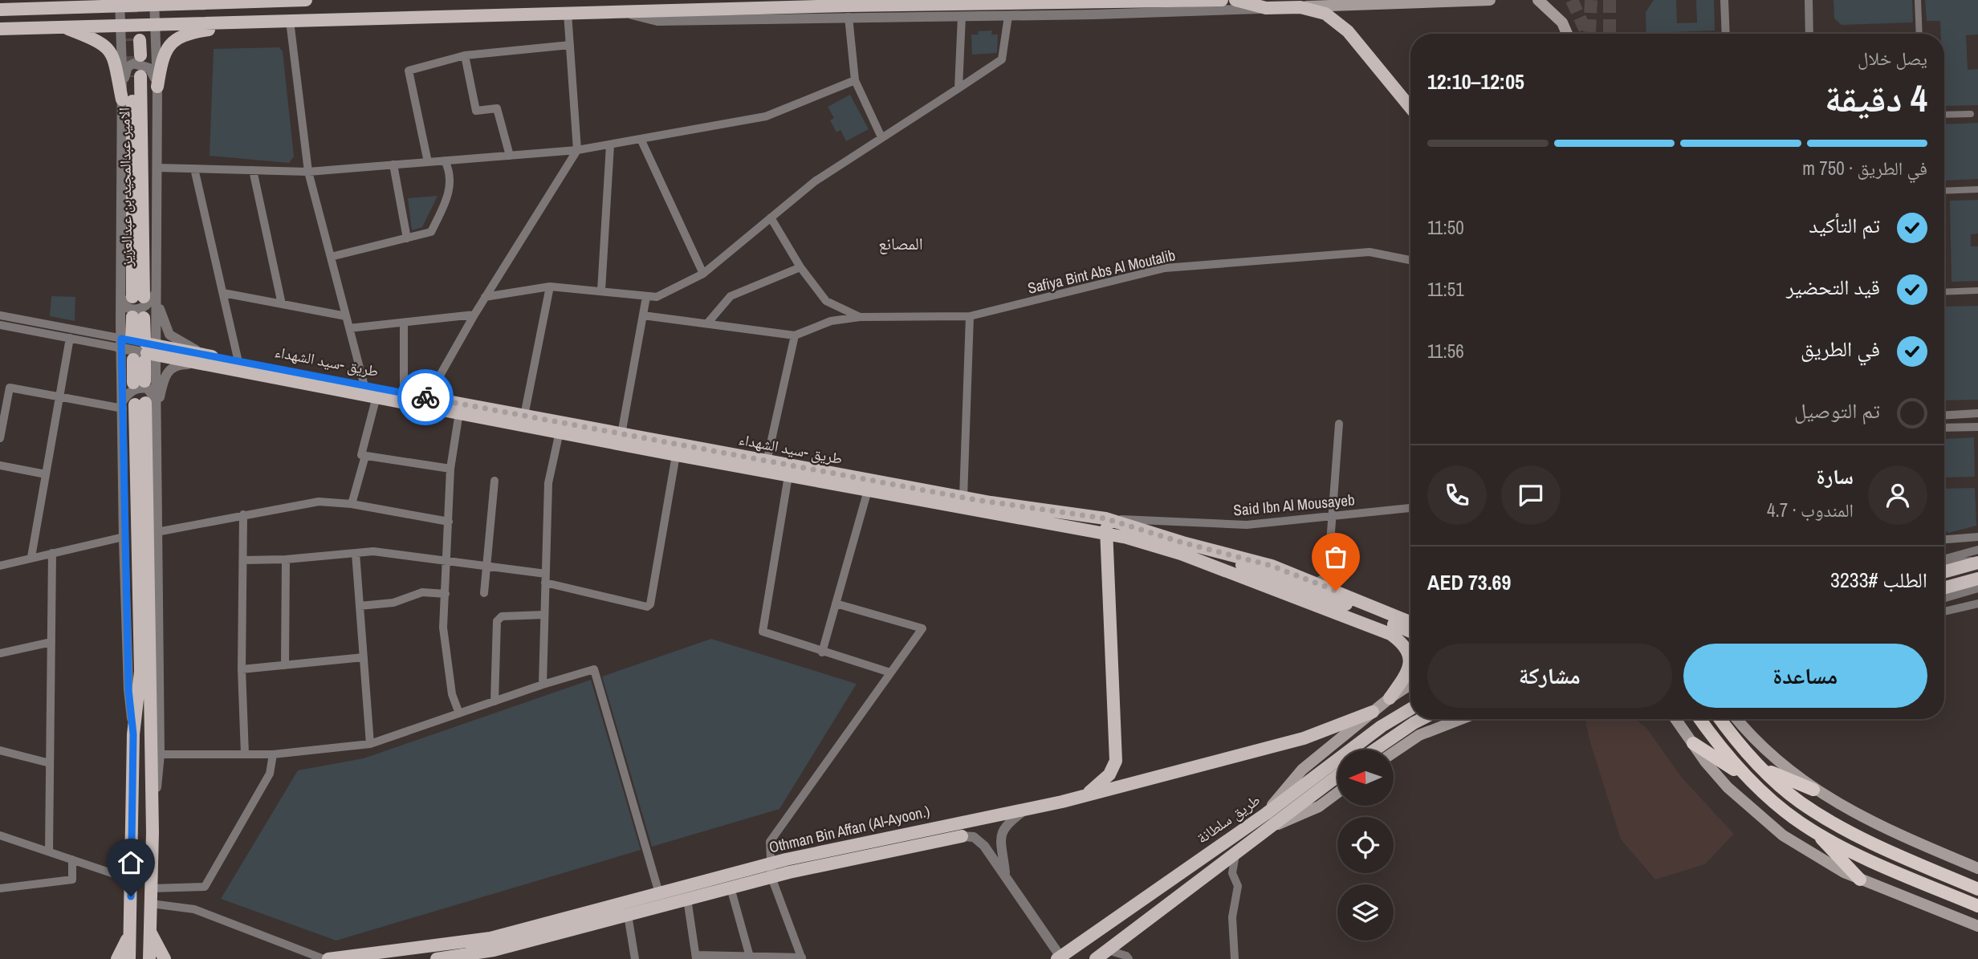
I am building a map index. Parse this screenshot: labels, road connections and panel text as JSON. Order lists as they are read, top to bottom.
{
  "streets": {
    "main road": [
      "الامير عبدالمجيد بن عبدالعزيز",
      "طريق -سيد الشهداء",
      "طريق سلطانة",
      "Othman Bin Affan (Al-Ayoon.)"
    ],
    "street": ["Safiya Bint Abs Al Moutalib", "Said Ibn Al Mousayeb"]
  },
  "crossings": [
    ["طريق -سيد الشهداء", "Said Ibn Al Mousayeb"]
  ],
  "districts": ["المصانع"],
  "north": "left",
  "page": {
    "heading": ["4 دقيقة", "يصل خلال", "12:05–12:10"],
    "panel": [
      "سارة",
      "المندوب · 4.7",
      "الطلب #3233",
      "AED 73.69"
    ],
    "bar": "في الطريق · 750 m",
    "list": [
      ["تم التأكيد", "11:50"],
      ["قيد التحضير", "11:51"],
      ["في الطريق", "11:56"],
      "تم التوصيل"
    ],
    "buttons": ["مساعدة", "مشاركة"]
  }
}
